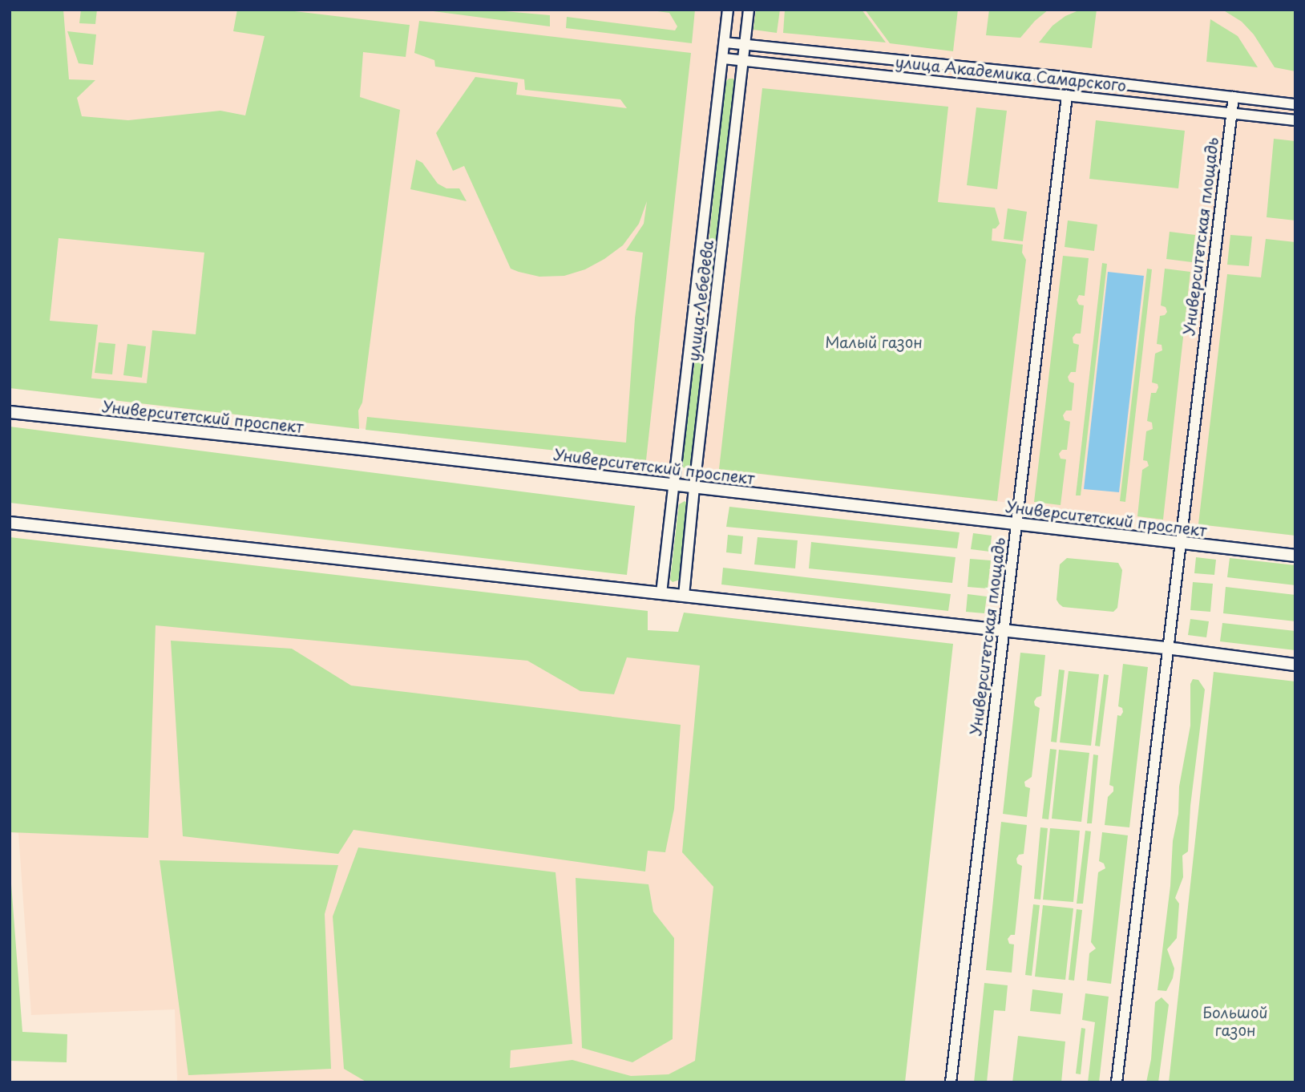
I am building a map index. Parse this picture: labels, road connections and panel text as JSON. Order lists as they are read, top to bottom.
{
  "streets": {
    "main road": ["Университетский проспект"],
    "street": ["улица Академика Самарского", "Университетская площадь", "улица Лебедева"]
  },
  "crossings": [
    ["улица Академика Самарского", "Университетская площадь"],
    ["улица Академика Самарского", "улица Лебедева"],
    ["Университетская площадь", "Университетский проспект"],
    ["улица Лебедева", "Университетский проспект"]
  ],
  "parks": ["Малый газон", "Большой газон"]
}
